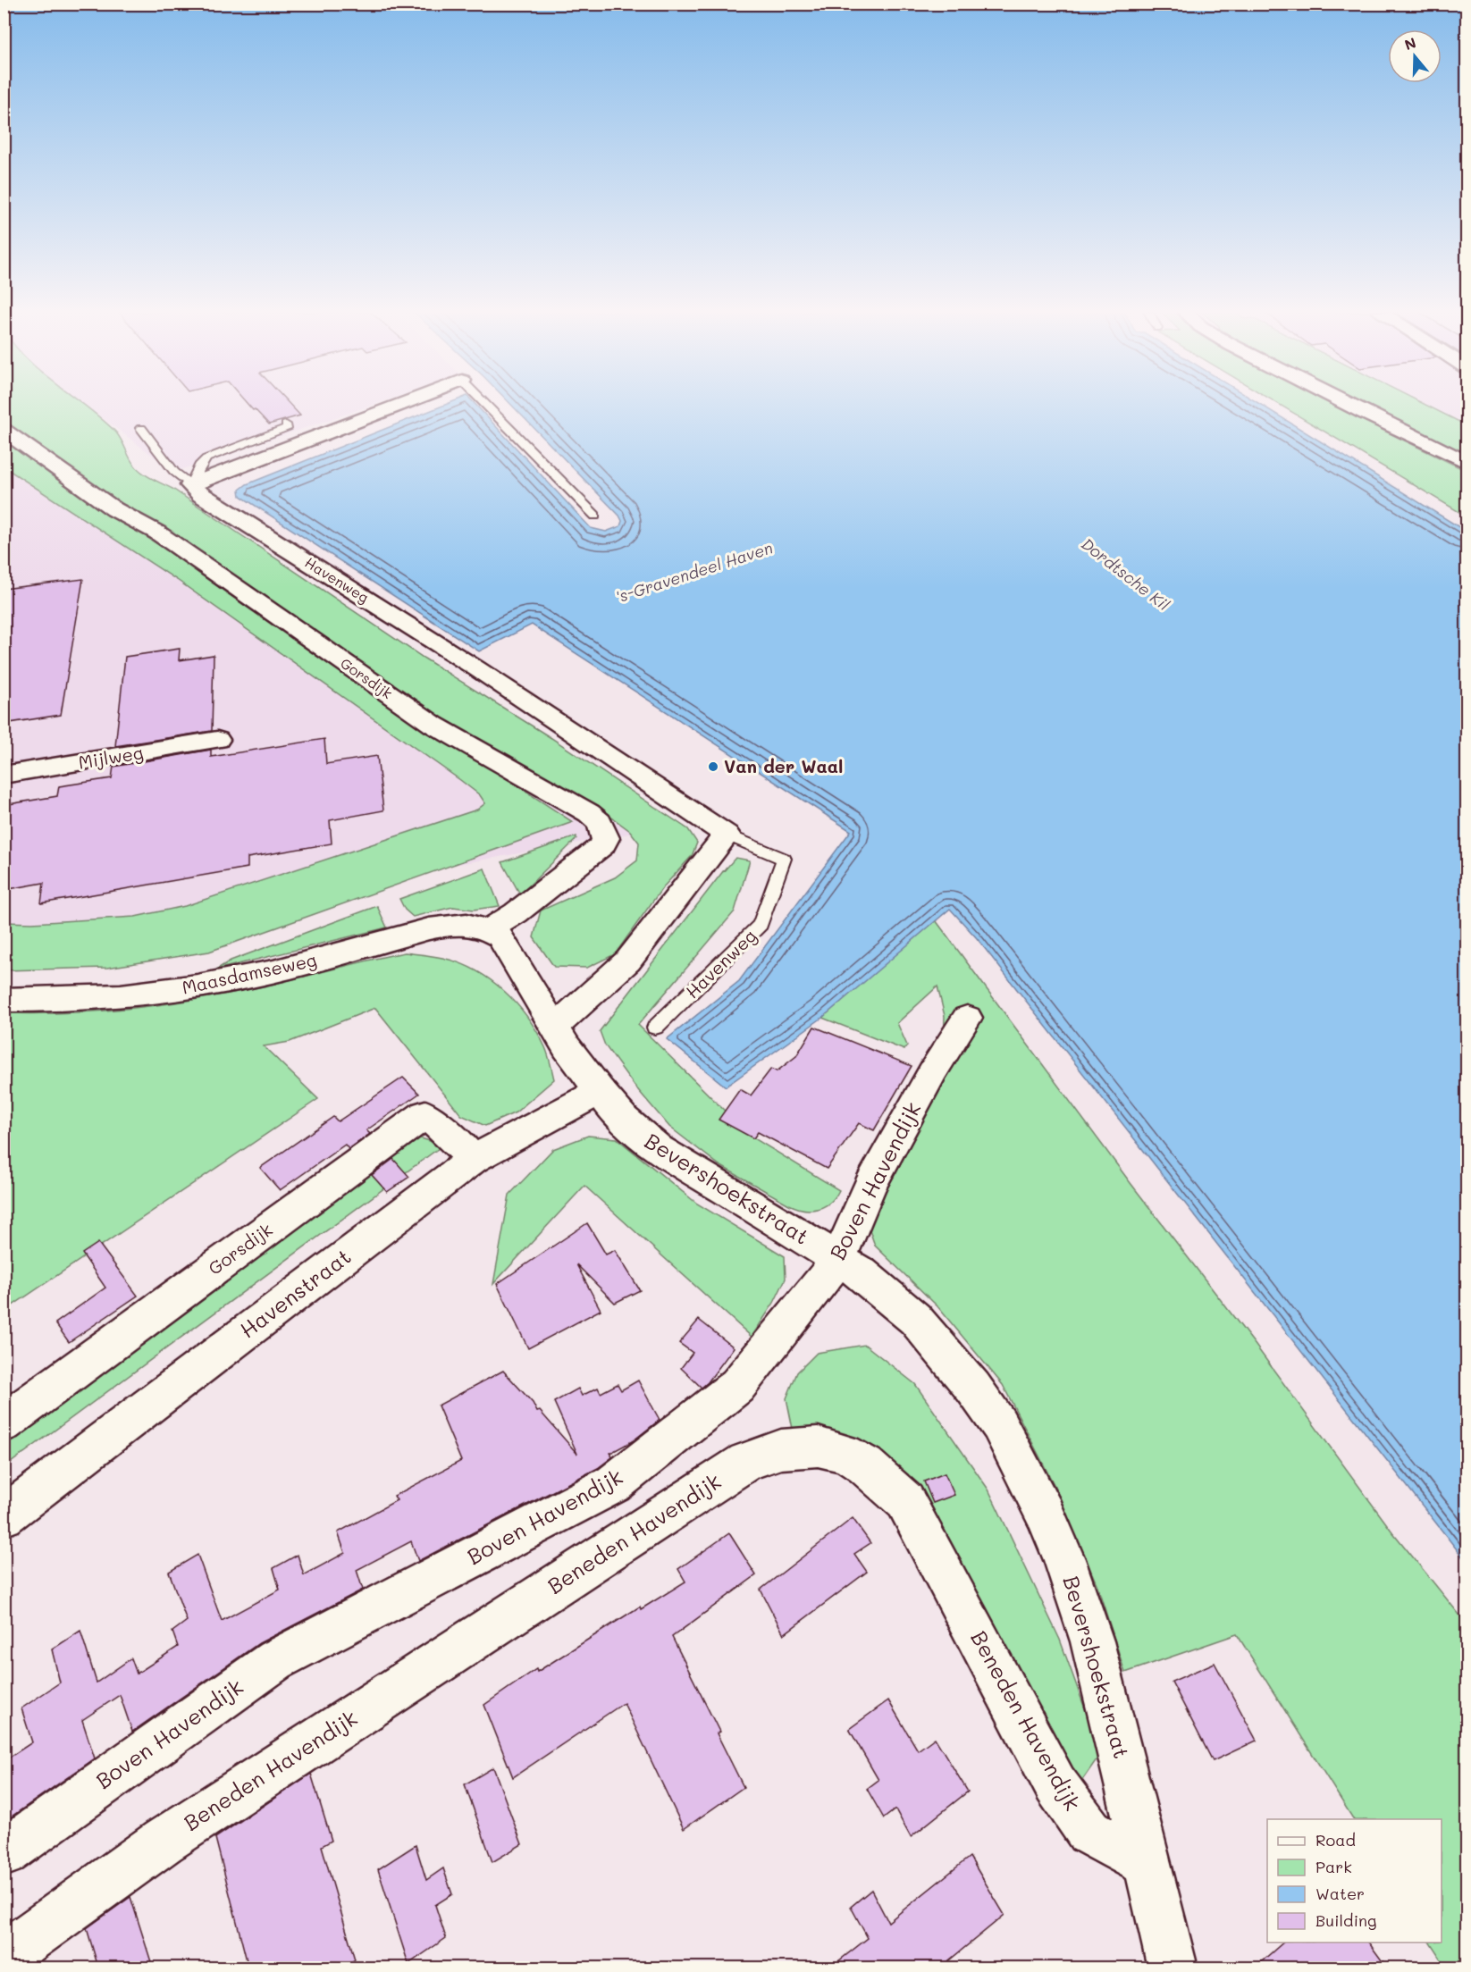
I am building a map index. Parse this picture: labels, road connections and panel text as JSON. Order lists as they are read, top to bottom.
{
  "streets": {
    "street": [
      "Havenweg",
      "Gorsdijk",
      "Mijlweg",
      "Maasdamseweg",
      "Boven Havendijk",
      "Bevershoekstraat",
      "Havenstraat",
      "Beneden Havendijk"
    ]
  },
  "crossings": [
    ["Gorsdijk", "Maasdamseweg"],
    ["Gorsdijk", "Bevershoekstraat"],
    ["Gorsdijk", "Havenstraat"],
    ["Maasdamseweg", "Bevershoekstraat"],
    ["Boven Havendijk", "Bevershoekstraat"],
    ["Bevershoekstraat", "Havenstraat"],
    ["Bevershoekstraat", "Beneden Havendijk"]
  ],
  "water": ["'s-Gravendeel Haven", "Dordtsche Kil"],
  "places": ["Van der Waal"],
  "legend": [
    "Road",
    "Park",
    "Water",
    "Building"
  ],
  "north": "top"
}
